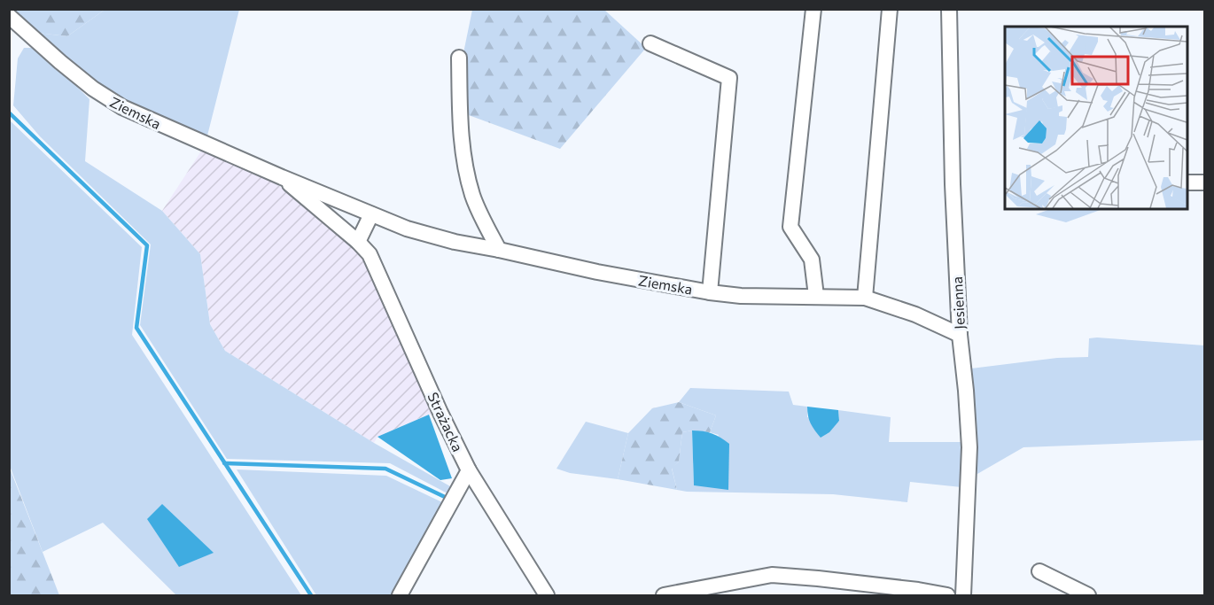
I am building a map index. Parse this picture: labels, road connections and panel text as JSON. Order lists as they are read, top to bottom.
{
  "streets": {
    "street": ["Ziemska", "Jesienna", "Strażacka"]
  },
  "crossings": [
    ["Ziemska", "Jesienna"],
    ["Ziemska", "Strażacka"]
  ]
}
